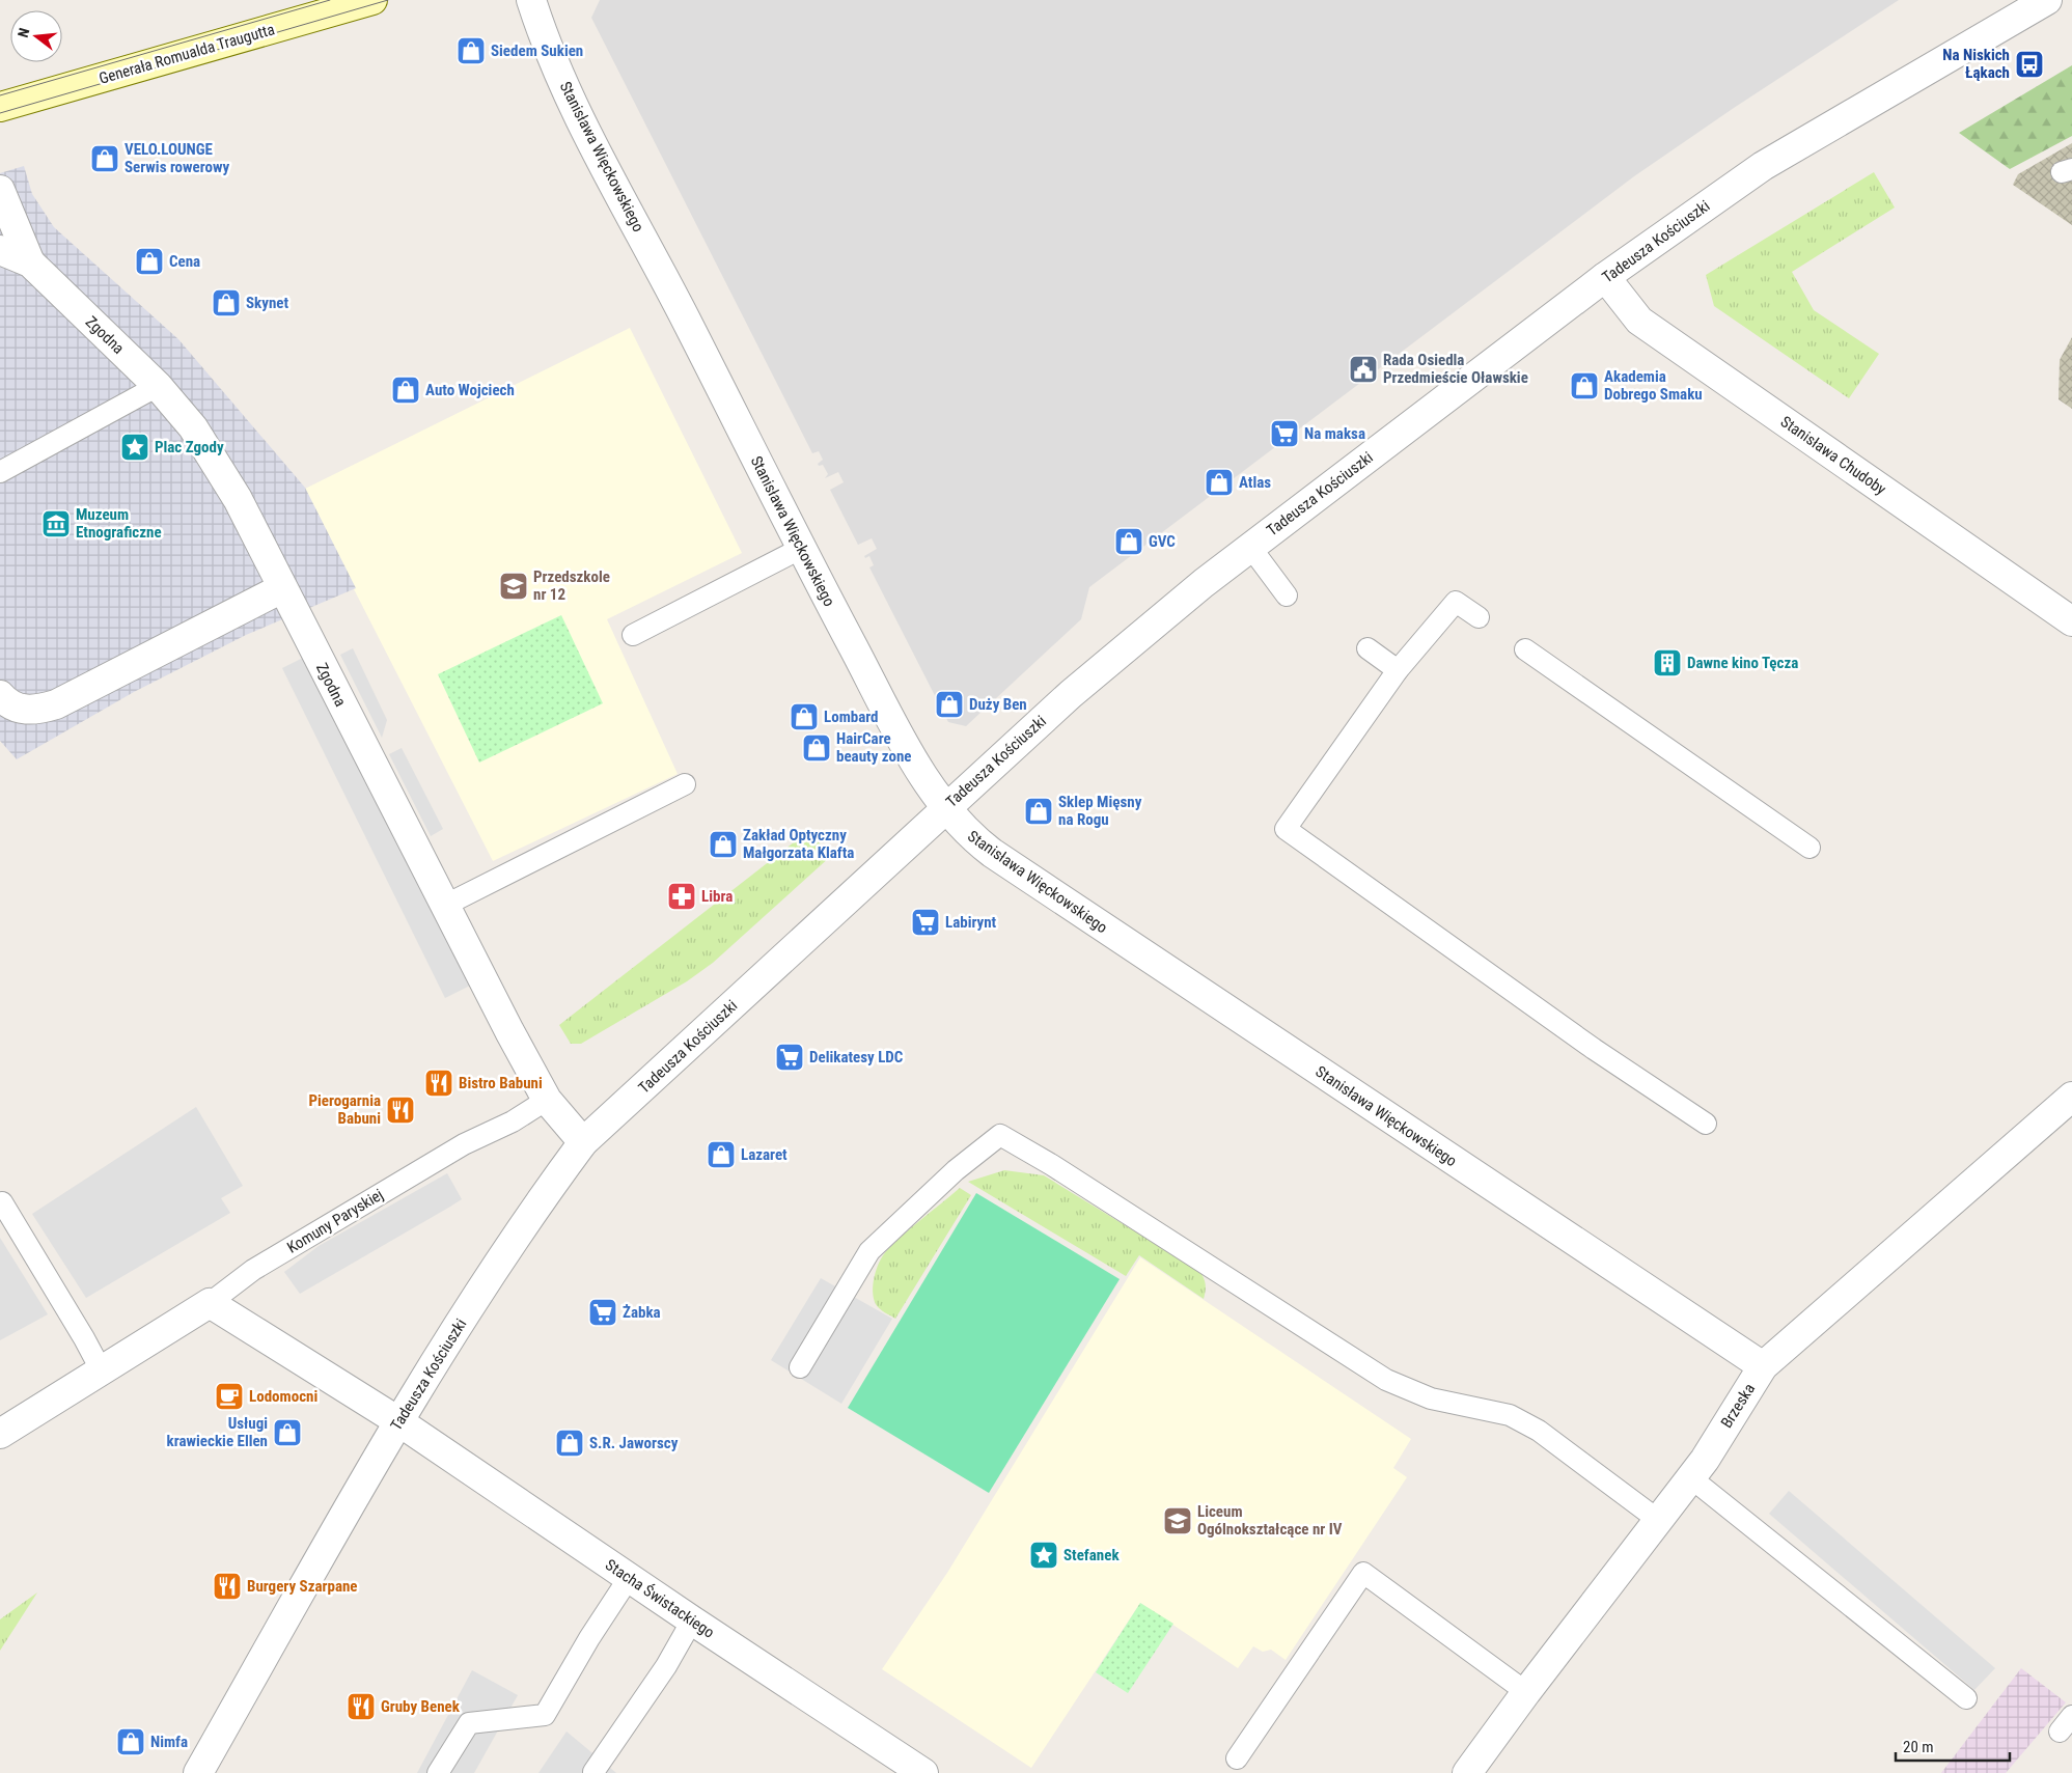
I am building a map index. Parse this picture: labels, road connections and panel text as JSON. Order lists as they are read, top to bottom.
{
  "streets": {
    "main road": ["Generała Romualda Traugutta"],
    "street": [
      "Stanisława Więckowskiego",
      "Tadeusza Kościuszki",
      "Zgodna",
      "Stanisława Chudoby",
      "Komuny Paryskiej",
      "Brzeska",
      "Stacha Świstackiego"
    ]
  },
  "crossings": [
    ["Stanisława Więckowskiego", "Tadeusza Kościuszki"],
    ["Stanisława Więckowskiego", "Brzeska"],
    ["Tadeusza Kościuszki", "Zgodna"],
    ["Tadeusza Kościuszki", "Stanisława Chudoby"],
    ["Tadeusza Kościuszki", "Stacha Świstackiego"],
    ["Zgodna", "Komuny Paryskiej"]
  ],
  "places": {
    "shop": [
      "Siedem Sukien",
      "VELO.LOUNGE Serwis rowerowy",
      "Cena",
      "Skynet",
      "Akademia Dobrego Smaku",
      "Auto Wojciech",
      "Atlas",
      "GVC",
      "Duży Ben",
      "Lombard",
      "HairCare beauty zone",
      "Sklep Mięsny na Rogu",
      "Zakład Optyczny Małgorzata Klafta",
      "Lazaret",
      "Usługi krawieckie Ellen",
      "S.R. Jaworscy",
      "Nimfa"
    ],
    "bus stop": ["Na Niskich Łąkach"],
    "public building": ["Rada Osiedla Przedmieście Oławskie"],
    "supermarket": [
      "Na maksa",
      "Labirynt",
      "Delikatesy LDC",
      "Żabka"
    ],
    "place": ["Plac Zgody", "Stefanek"],
    "museum": ["Muzeum Etnograficzne"],
    "school or university": ["Przedszkole nr 12", "Liceum Ogólnokształcące nr IV"],
    "building": ["Dawne kino Tęcza"],
    "pharmacy": ["Libra"],
    "restaurant": [
      "Bistro Babuni",
      "Pierogarnia Babuni",
      "Burgery Szarpane",
      "Gruby Benek"
    ],
    "cafe": ["Lodomocni"]
  },
  "scale_bar": "20 m",
  "north": "left"
}
